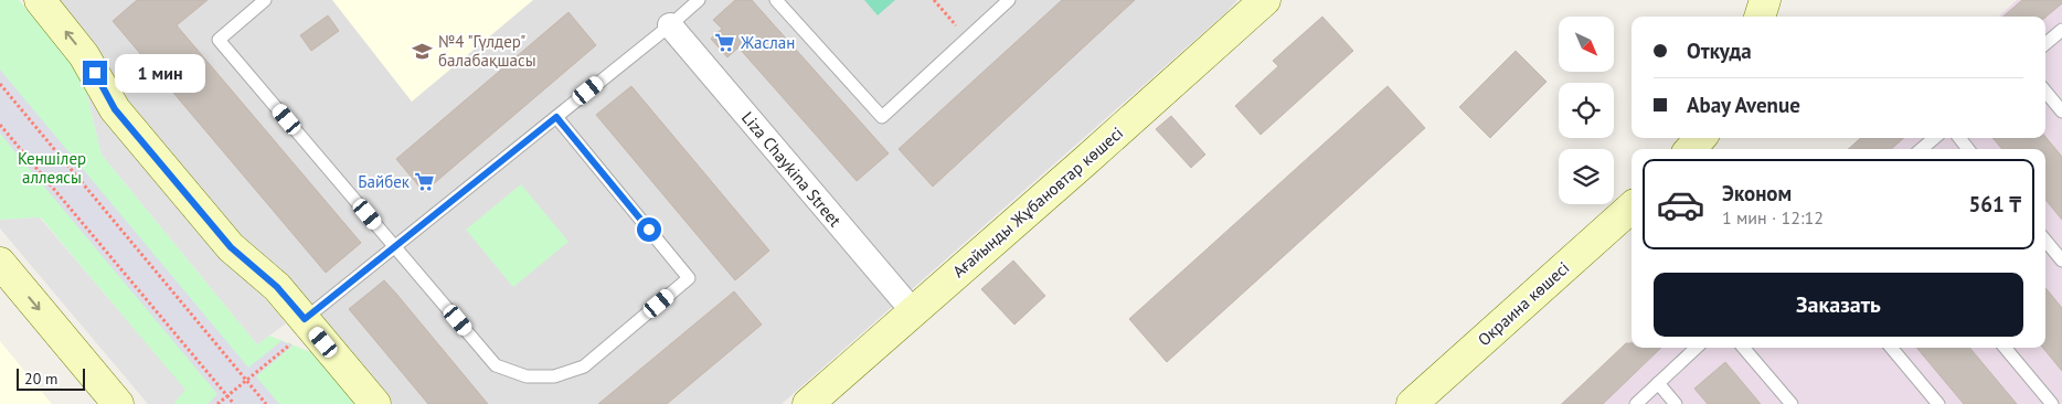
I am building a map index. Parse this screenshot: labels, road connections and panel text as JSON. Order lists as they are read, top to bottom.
{
  "streets": {
    "street": ["Liza Chaykina Street", "Ағайынды Жұбановтар көшесі", "Окраина көшесі"]
  },
  "crossings": [
    ["Liza Chaykina Street", "Ағайынды Жұбановтар көшесі"]
  ],
  "parks": ["Кеншілер аллеясы"],
  "places": {
    "supermarket": ["Жаслан", "Байбек"],
    "school or university": ["№4 \"Гүлдер\" балабақшасы"]
  },
  "scale_bar": "20 m",
  "north": "bottom right",
  "page": {
    "banner": ["Откуда", "Abay Avenue"],
    "bubble": "1 мин",
    "list": [
      {
        "name": "Эконом",
        "note": "1 мин · 12:12",
        "value": "561 ₸"
      }
    ],
    "buttons": "Заказать",
    "scale": "20 m"
  }
}
